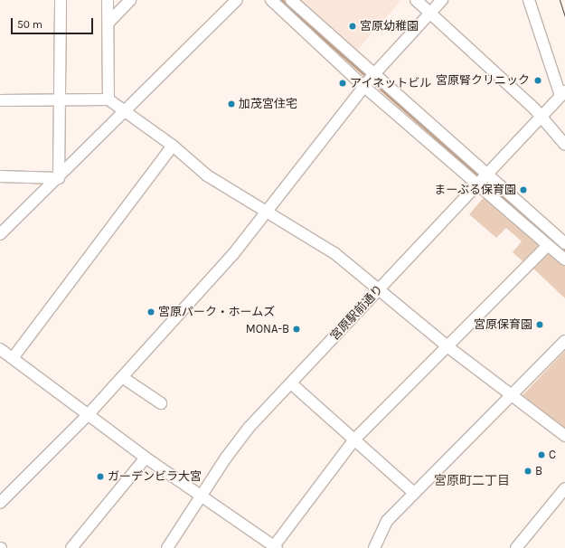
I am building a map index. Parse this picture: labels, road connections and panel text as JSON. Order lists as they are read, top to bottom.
{
  "streets": {
    "street": ["宮原駅前通り"]
  },
  "districts": ["宮原町二丁目"],
  "places": [
    "宮原幼稚園",
    "宮原腎クリニック",
    "アイネットビル",
    "加茂宮住宅",
    "まーぶる保育園",
    "宮原パーク・ホームズ",
    "宮原保育園",
    "MONA-B",
    "C",
    "B",
    "ガーデンビラ大宮"
  ],
  "scale_bar": "50 m"
}
